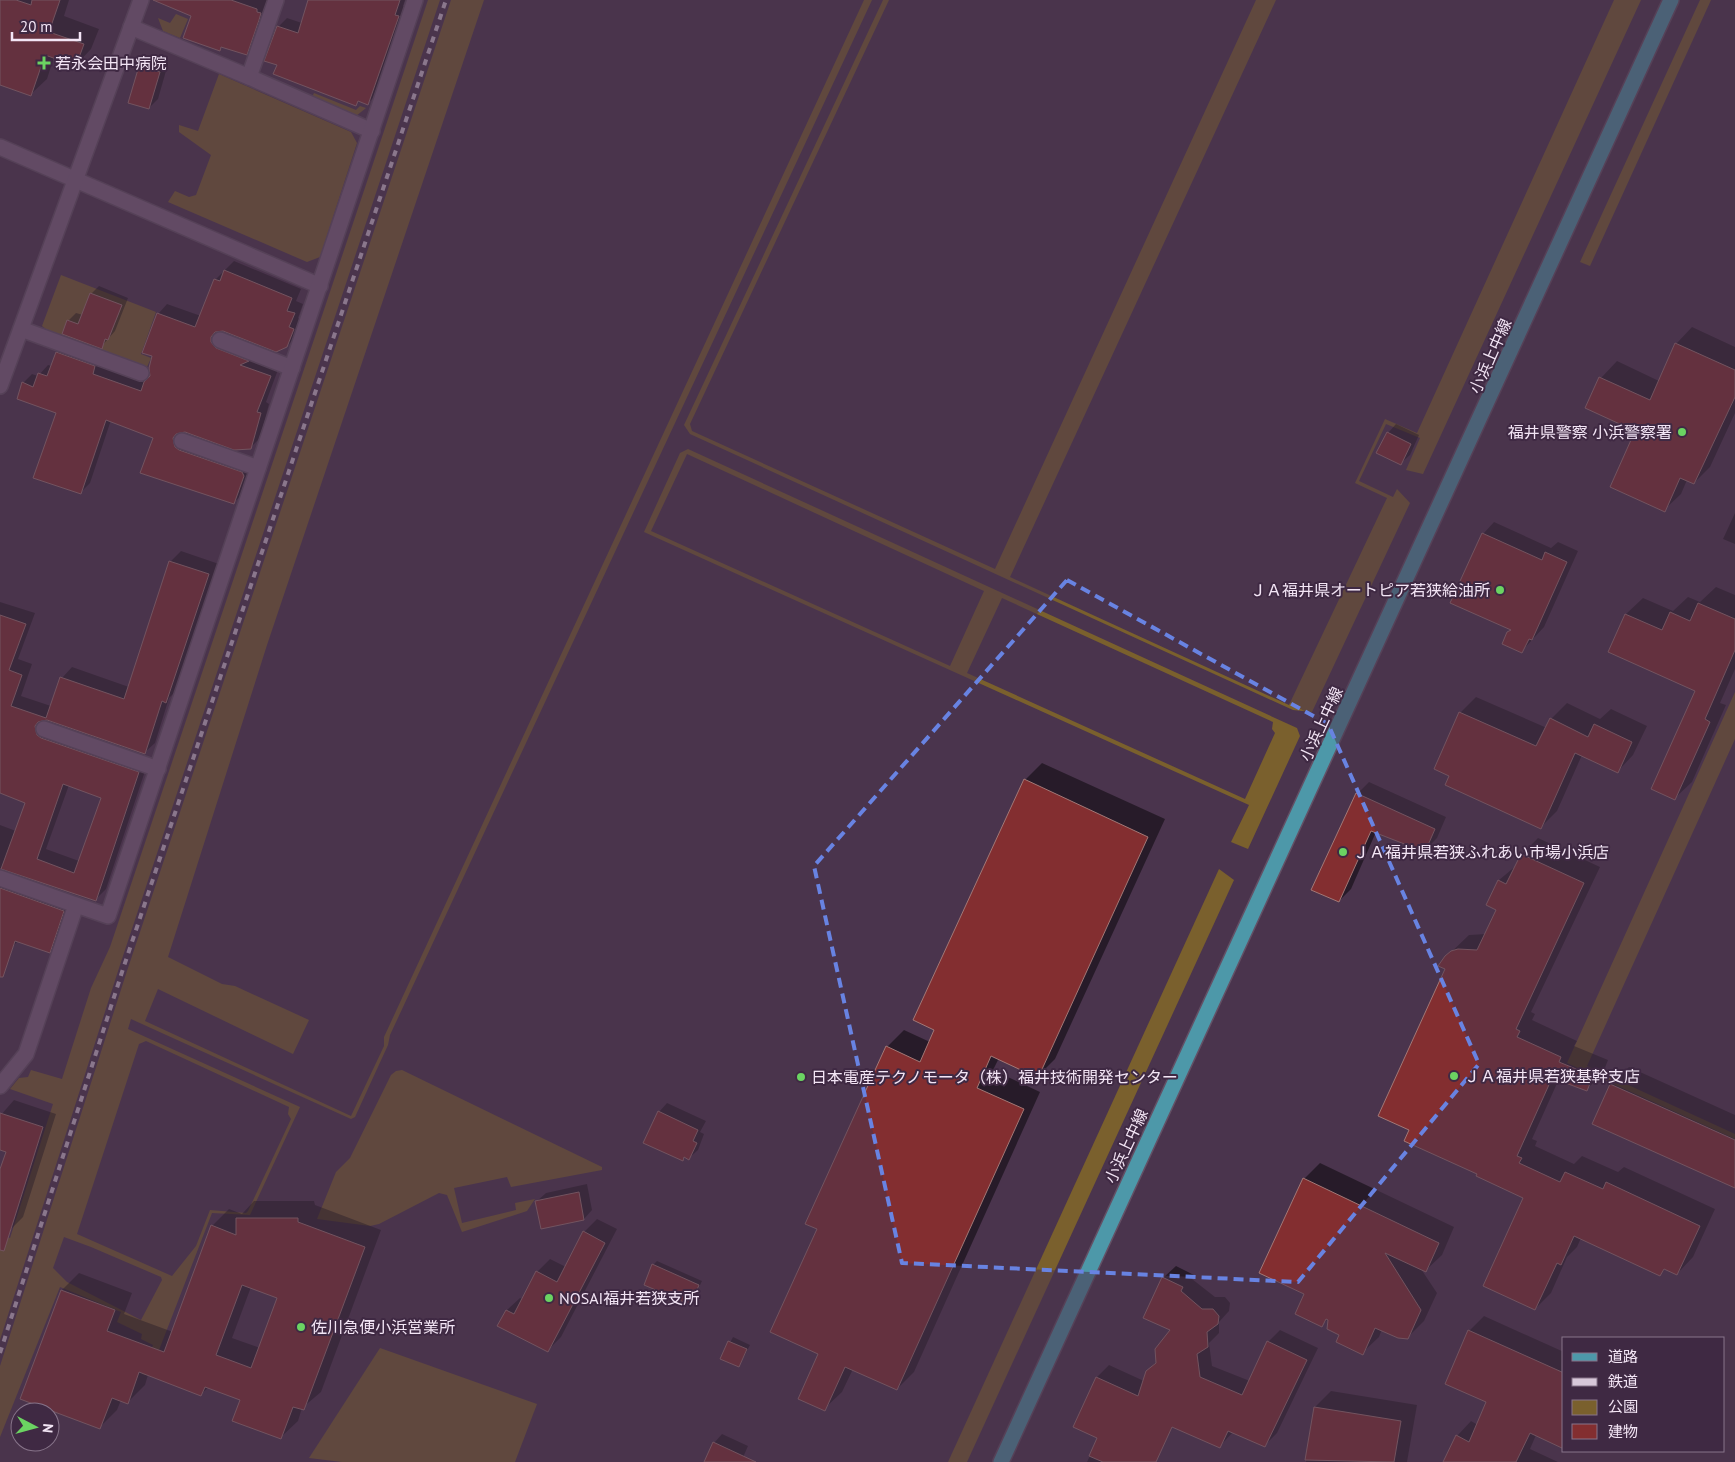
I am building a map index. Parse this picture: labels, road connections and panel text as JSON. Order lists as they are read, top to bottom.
{
  "streets": {
    "main road": ["小浜上中線"]
  },
  "places": {
    "health": ["若永会田中病院"],
    "other": [
      "福井県警察 小浜警察署",
      "ＪＡ福井県オートピア若狭給油所",
      "ＪＡ福井県若狭ふれあい市場小浜店",
      "ＪＡ福井県若狭基幹支店",
      "日本電産テクノモータ（株）福井技術開発センター",
      "NOSAI福井若狭支所",
      "佐川急便小浜営業所"
    ]
  },
  "legend": [
    "道路",
    "鉄道",
    "公園",
    "建物"
  ],
  "scale_bar": "20 m",
  "north": "right"
}
